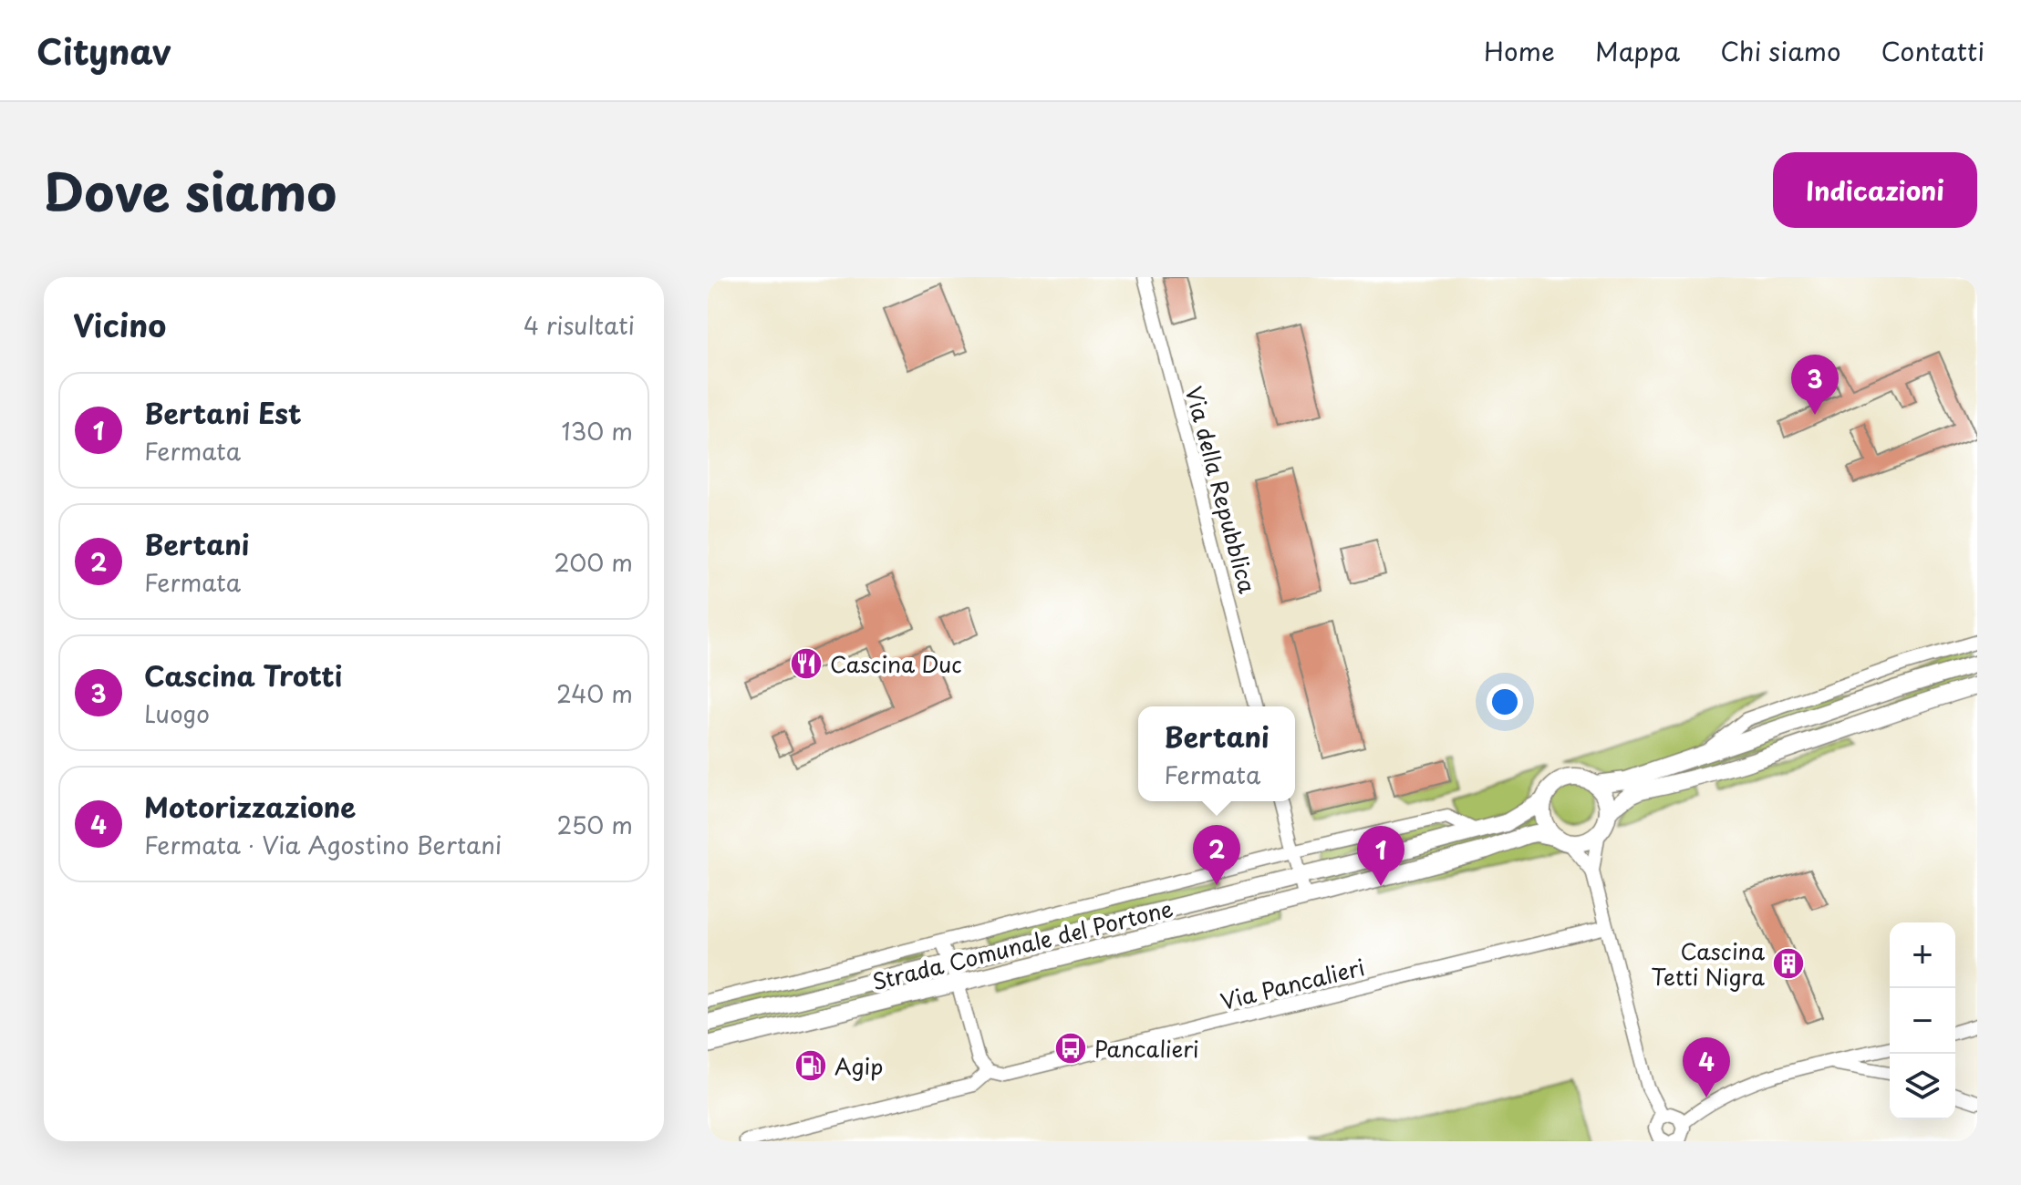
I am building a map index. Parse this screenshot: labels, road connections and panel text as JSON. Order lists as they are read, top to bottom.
{
  "streets": {
    "street": ["Via della Repubblica", "Strada Comunale del Portone", "Via Pancalieri"]
  },
  "places": {
    "restaurant": ["Cascina Duc"],
    "building": ["Cascina Tetti Nigra"],
    "bus stop": ["Pancalieri"],
    "fuel station": ["Agip"]
  },
  "page": {
    "header": "Citynav",
    "nav": [
      "Home",
      "Mappa",
      "Chi siamo",
      "Contatti"
    ],
    "title": "Dove siamo",
    "buttons": "Indicazioni",
    "heading": ["Vicino", "4 risultati"],
    "pins": [
      "3",
      "2",
      "1",
      "4"
    ],
    "list": [
      {
        "mark": "1",
        "name": "Bertani Est",
        "note": "Fermata",
        "value": "130 m"
      },
      {
        "mark": "2",
        "name": "Bertani",
        "note": "Fermata",
        "value": "200 m"
      },
      {
        "mark": "3",
        "name": "Cascina Trotti",
        "note": "Luogo",
        "value": "240 m"
      },
      {
        "mark": "4",
        "name": "Motorizzazione",
        "note": "Fermata · Via Agostino Bertani",
        "value": "250 m"
      }
    ],
    "popup": ["Bertani", "Fermata"],
    "map_buttons": ["+", "−"]
  }
}
